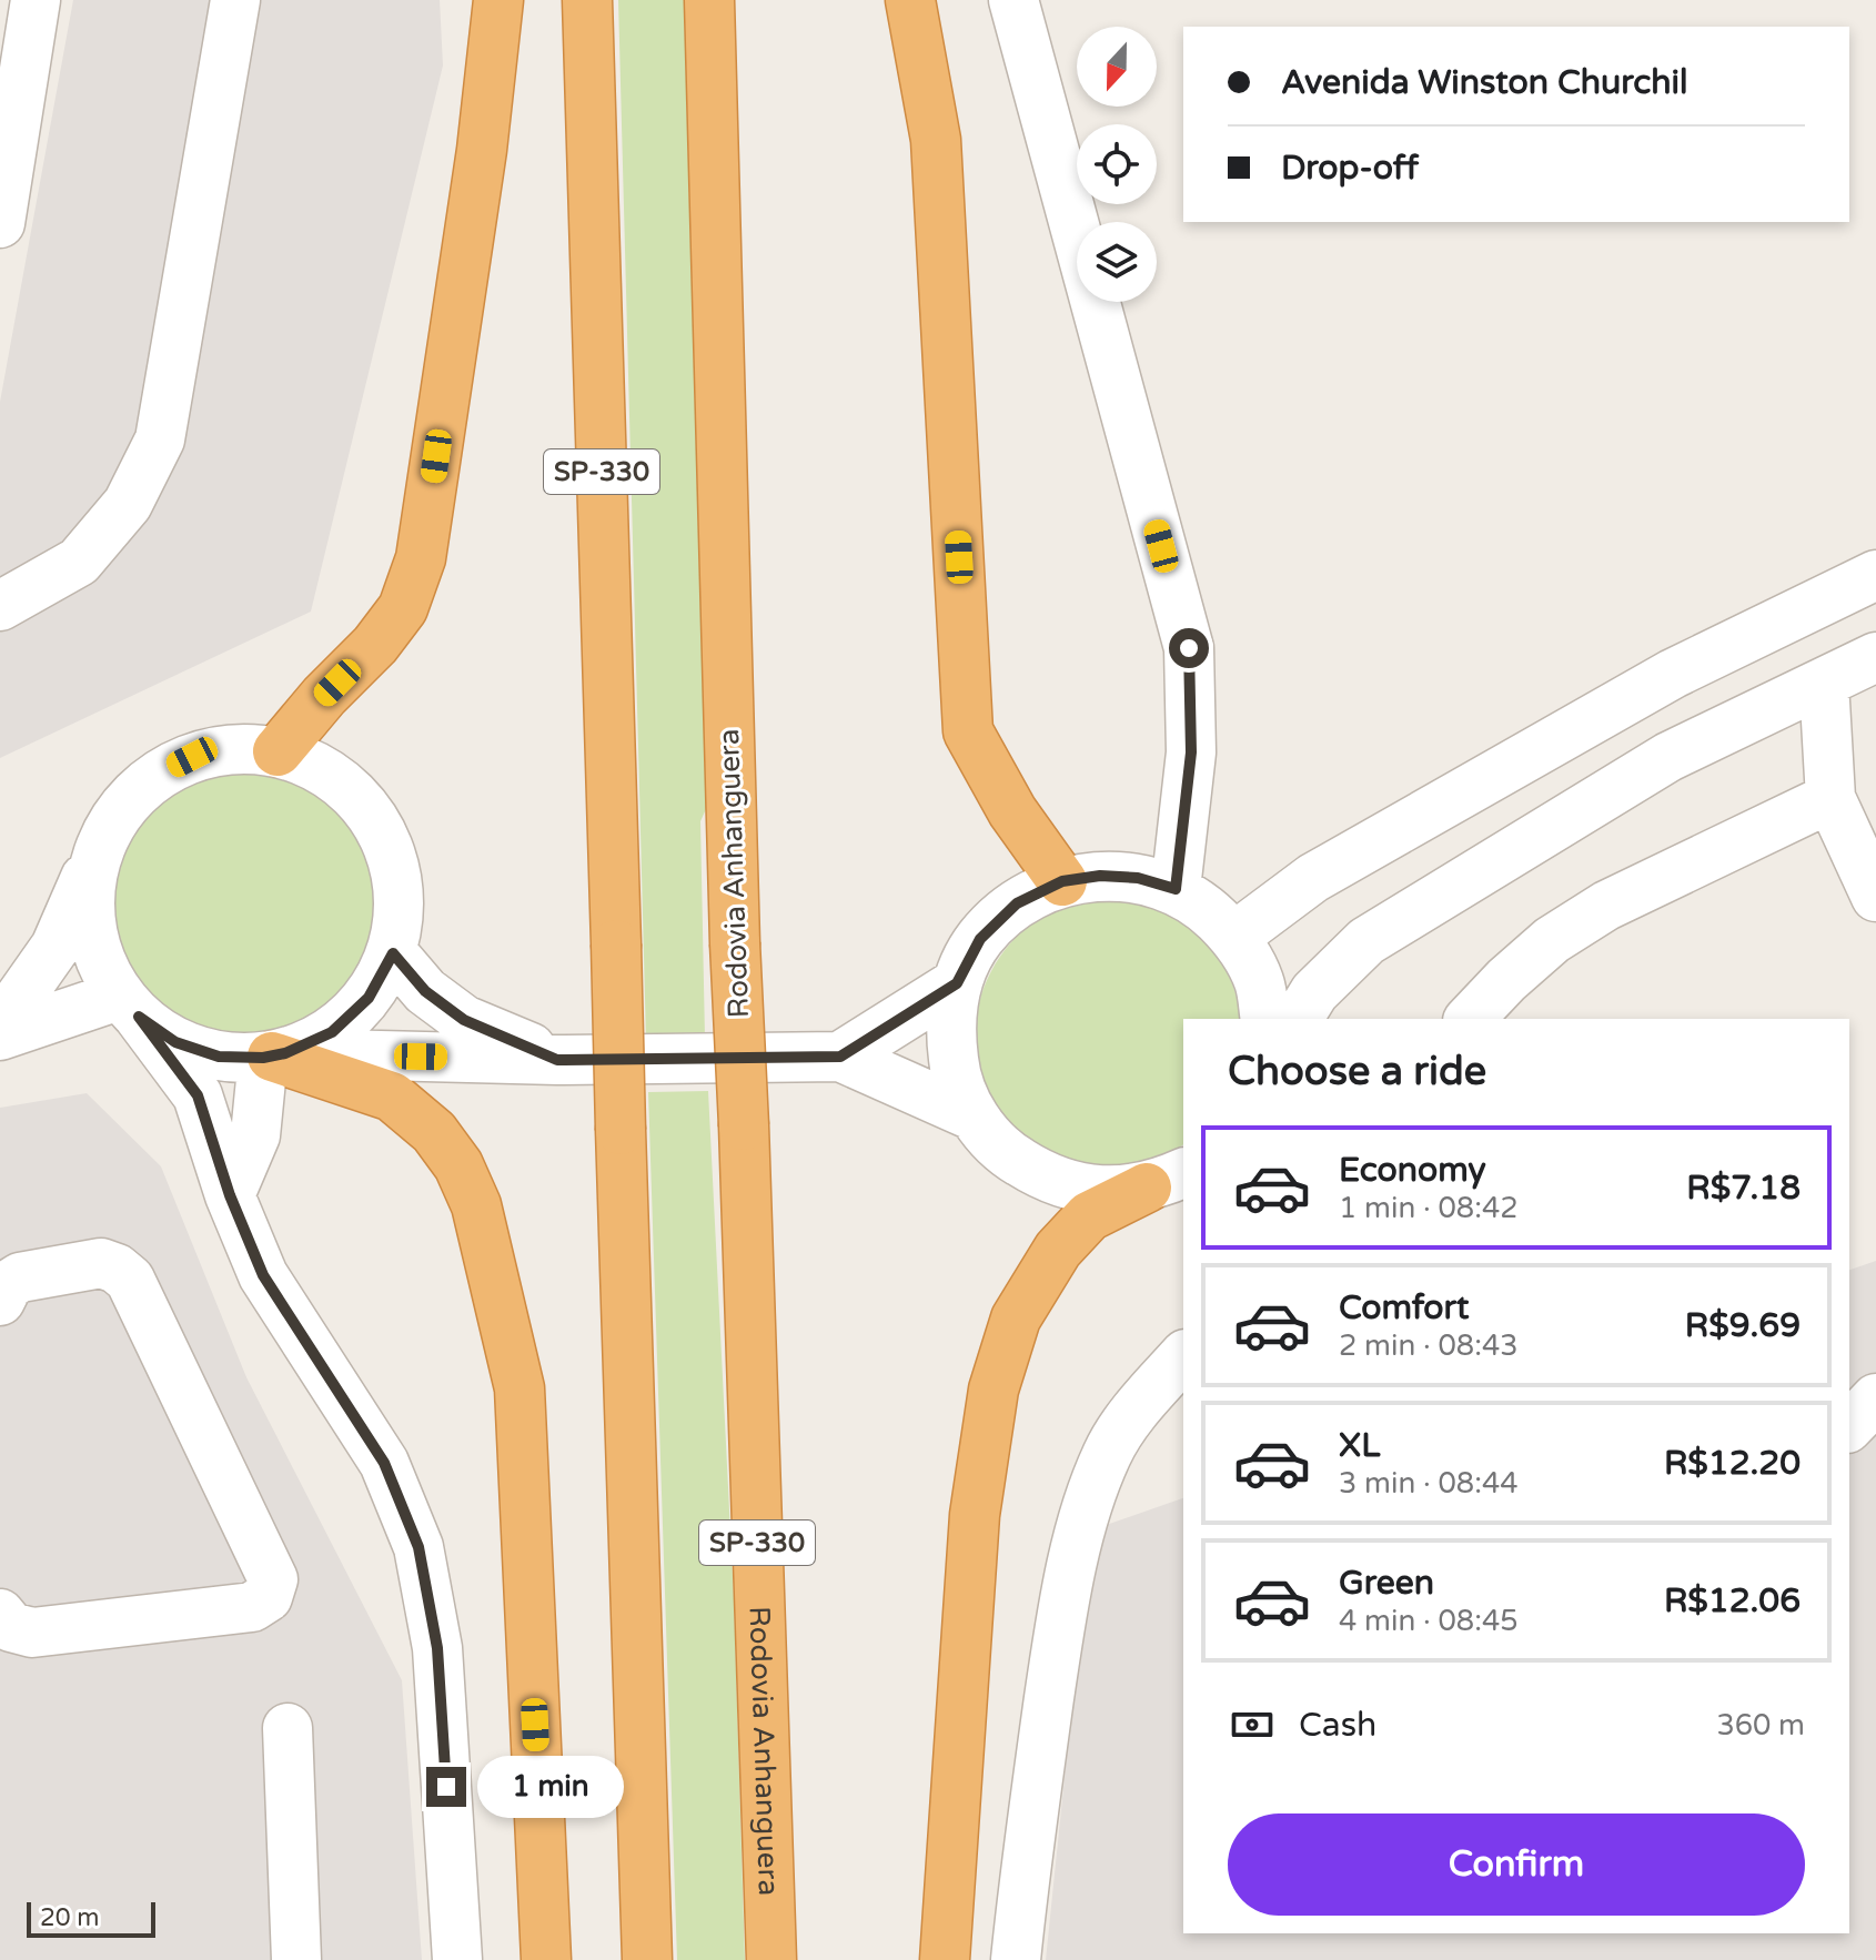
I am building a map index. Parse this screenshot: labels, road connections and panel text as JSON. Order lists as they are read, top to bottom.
{
  "streets": {
    "highway": ["SP-330", "Rodovia Anhanguera"]
  },
  "scale_bar": "20 m",
  "north": "bottom",
  "page": {
    "banner": ["Avenida Winston Churchil", "Drop-off"],
    "heading": "Choose a ride",
    "list": [
      {
        "name": "Economy",
        "note": "1 min · 08:42",
        "value": "R$7.18"
      },
      {
        "name": "Comfort",
        "note": "2 min · 08:43",
        "value": "R$9.69"
      },
      {
        "name": "XL",
        "note": "3 min · 08:44",
        "value": "R$12.20"
      },
      {
        "name": "Green",
        "note": "4 min · 08:45",
        "value": "R$12.06"
      }
    ],
    "pay": ["Cash", "360 m"],
    "bubble": "1 min",
    "buttons": "Confirm",
    "scale": "20 m"
  }
}
